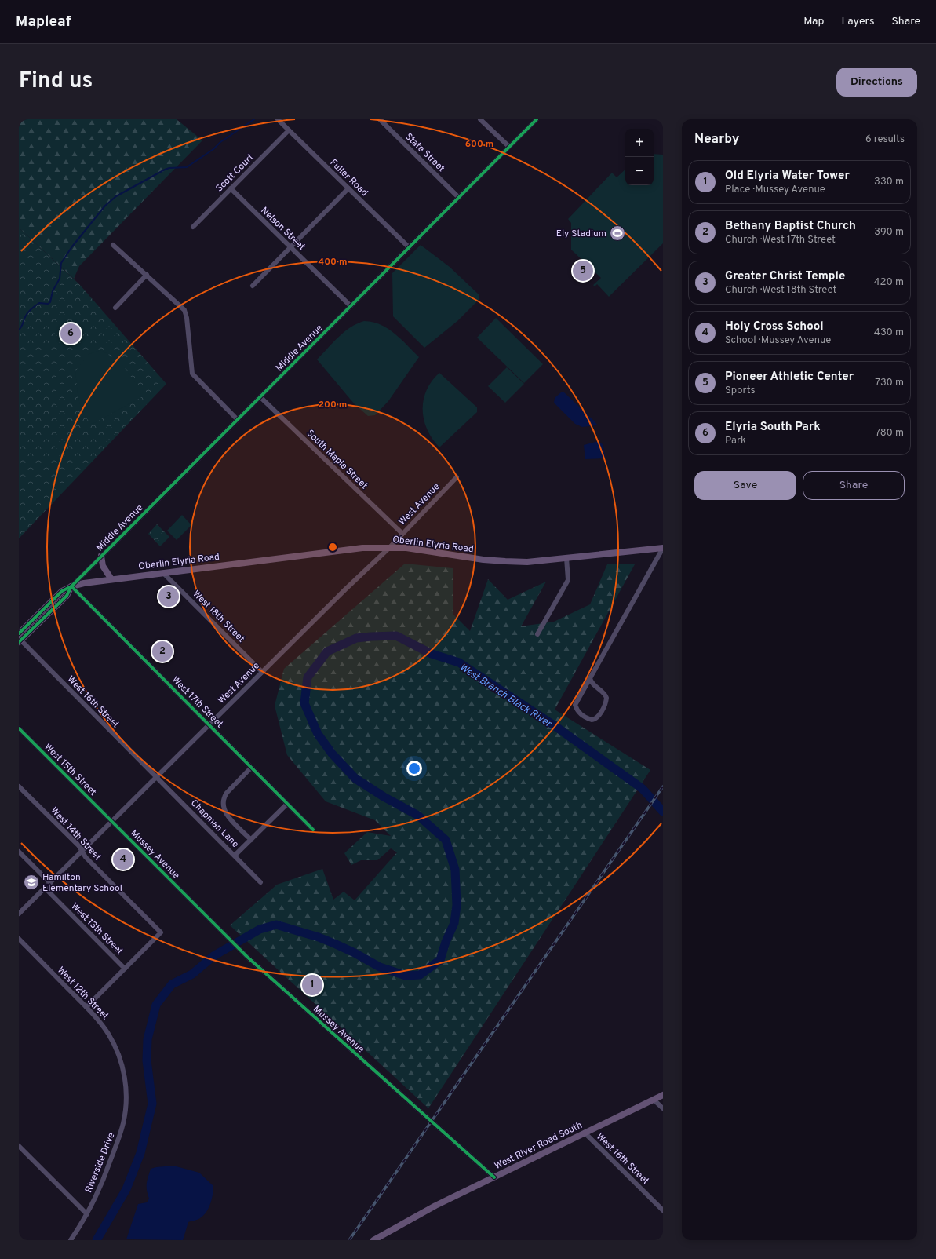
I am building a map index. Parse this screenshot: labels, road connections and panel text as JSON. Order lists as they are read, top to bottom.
{
  "streets": {
    "main road": ["Middle Avenue", "Oberlin Elyria Road", "West River Road South"],
    "street": [
      "State Street",
      "Scott Court",
      "Fuller Road",
      "Nelson Street",
      "South Maple Street",
      "West Avenue",
      "West 18th Street",
      "West 16th Street",
      "West 17th Street",
      "West 15th Street",
      "Chapman Lane",
      "West 14th Street",
      "Mussey Avenue",
      "West 13th Street",
      "West 12th Street",
      "Riverside Drive"
    ]
  },
  "crossings": [
    ["State Street", "Middle Avenue"],
    ["Scott Court", "Fuller Road"],
    ["Scott Court", "Nelson Street"],
    ["Fuller Road", "Middle Avenue"],
    ["Nelson Street", "Middle Avenue"],
    ["Middle Avenue", "South Maple Street"],
    ["Middle Avenue", "Oberlin Elyria Road"],
    ["Middle Avenue", "West 16th Street"],
    ["Middle Avenue", "West 17th Street"],
    ["South Maple Street", "West Avenue"],
    ["West Avenue", "Oberlin Elyria Road"],
    ["West Avenue", "West 18th Street"],
    ["West Avenue", "West 16th Street"],
    ["West Avenue", "West 17th Street"],
    ["West Avenue", "West 15th Street"],
    ["West Avenue", "Chapman Lane"],
    ["West Avenue", "West 14th Street"],
    ["West Avenue", "Mussey Avenue"],
    ["West Avenue", "West 13th Street"],
    ["Oberlin Elyria Road", "West 18th Street"],
    ["Oberlin Elyria Road", "West 17th Street"],
    ["West 16th Street", "Chapman Lane"],
    ["West 16th Street", "West River Road South"],
    ["West 15th Street", "Mussey Avenue"],
    ["West 14th Street", "West 13th Street"],
    ["Mussey Avenue", "West River Road South"],
    ["West 12th Street", "Riverside Drive"]
  ],
  "water": ["West Branch Black River"],
  "places": {
    "sports": ["Ely Stadium"],
    "school or university": ["Hamilton Elementary School"]
  },
  "page": {
    "header": "Mapleaf",
    "nav": ["Map", "Layers", "Share"],
    "title": "Find us",
    "buttons": [
      "Directions",
      ["Save", "Share"]
    ],
    "heading": ["Nearby", "6 results"],
    "map_buttons": ["+", "−"],
    "list": [
      {
        "mark": "1",
        "name": "Old Elyria Water Tower",
        "note": "Place · Mussey Avenue",
        "value": "330 m"
      },
      {
        "mark": "2",
        "name": "Bethany Baptist Church",
        "note": "Church · West 17th Street",
        "value": "390 m"
      },
      {
        "mark": "3",
        "name": "Greater Christ Temple",
        "note": "Church · West 18th Street",
        "value": "420 m"
      },
      {
        "mark": "4",
        "name": "Holy Cross School",
        "note": "School · Mussey Avenue",
        "value": "430 m"
      },
      {
        "mark": "5",
        "name": "Pioneer Athletic Center",
        "note": "Sports",
        "value": "730 m"
      },
      {
        "mark": "6",
        "name": "Elyria South Park",
        "note": "Park",
        "value": "780 m"
      }
    ],
    "pins": [
      "5",
      "6",
      "3",
      "2",
      "4",
      "1"
    ]
  },
  "rings": ["600 m", "400 m", "200 m"]
}
